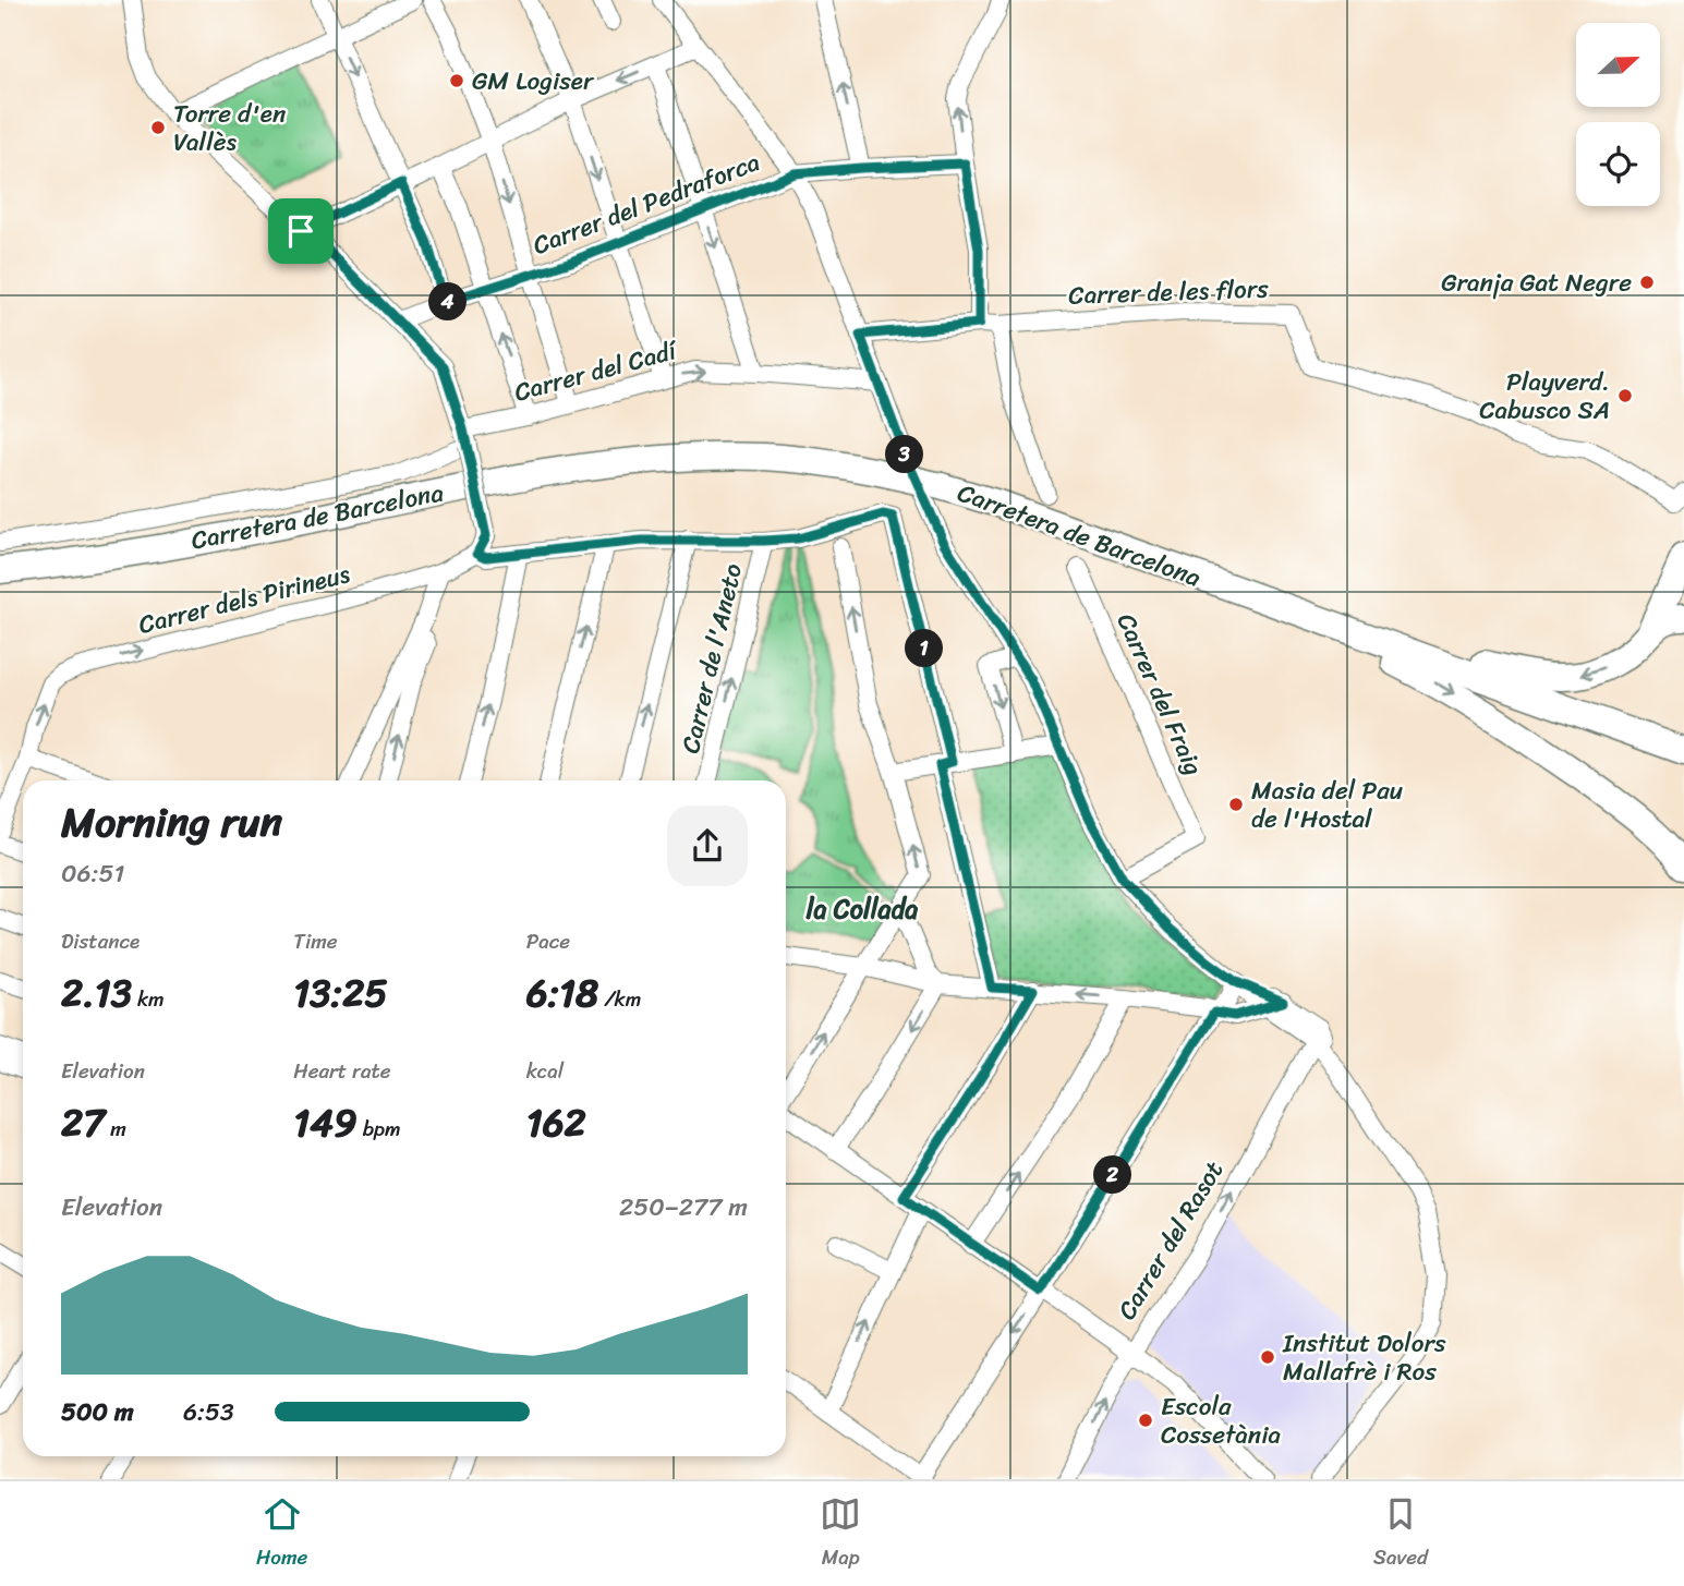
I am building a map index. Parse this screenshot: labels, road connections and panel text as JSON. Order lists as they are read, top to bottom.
{
  "streets": {
    "highway": ["Carretera de Barcelona"],
    "street": [
      "Carrer del Pedraforca",
      "Carrer de les flors",
      "Carrer del Cadí",
      "Carrer dels Pirineus",
      "Carrer de l'Aneto",
      "Carrer del Fraig",
      "Carrer del Rasot"
    ]
  },
  "one_way": ["Carrer dels Pirineus"],
  "districts": ["la Collada"],
  "places": [
    "GM Logiser",
    "Torre d'en Vallès",
    "Granja Gat Negre",
    "Playverd. Cabusco SA",
    "Masia del Pau de l'Hostal",
    "Institut Dolors Mallafrè i Ros",
    "Escola Cossetània"
  ],
  "north": "right",
  "page": {
    "pins": [
      "4",
      "3",
      "1",
      "2"
    ],
    "heading": ["Morning run", "06:51"],
    "stats": [
      ["Distance", "2.13 km"],
      ["Time", "13:25"],
      ["Pace", "6:18 /km"],
      ["Elevation", "27 m"],
      ["Heart rate", "149 bpm"],
      ["kcal", "162"]
    ],
    "chart": ["Elevation", "250–277 m"],
    "list": [
      {
        "name": "500 m",
        "note": "6:53"
      }
    ],
    "tabs": ["Home", "Map", "Saved"]
  }
}
